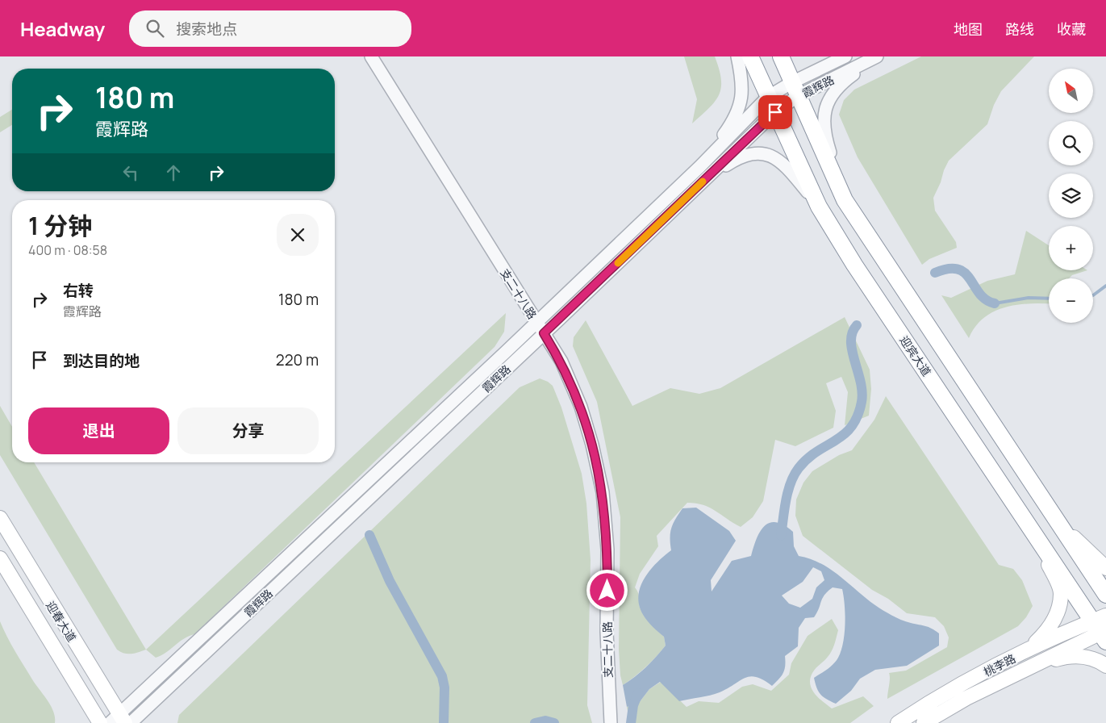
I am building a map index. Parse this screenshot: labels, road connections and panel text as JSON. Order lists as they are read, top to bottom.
{
  "streets": {
    "highway": ["迎宾大道"],
    "main road": ["迎春大道", "桃李路"],
    "street": ["霞辉路", "支二十八路"]
  },
  "crossings": [
    ["霞辉路", "支二十八路"],
    ["霞辉路", "迎宾大道"],
    ["霞辉路", "迎春大道"],
    ["迎宾大道", "桃李路"]
  ],
  "north": "top left",
  "page": {
    "header": "Headway",
    "search": "搜索地点",
    "nav": ["地图", "路线", "收藏"],
    "map_buttons": ["+", "−"],
    "turn": ["180 m", "霞辉路"],
    "heading": ["1 分钟", "400 m · 08:58"],
    "list": [
      {
        "name": "右转",
        "note": "霞辉路",
        "value": "180 m"
      },
      {
        "name": "到达目的地",
        "value": "220 m"
      }
    ],
    "buttons": ["退出", "分享"]
  }
}
